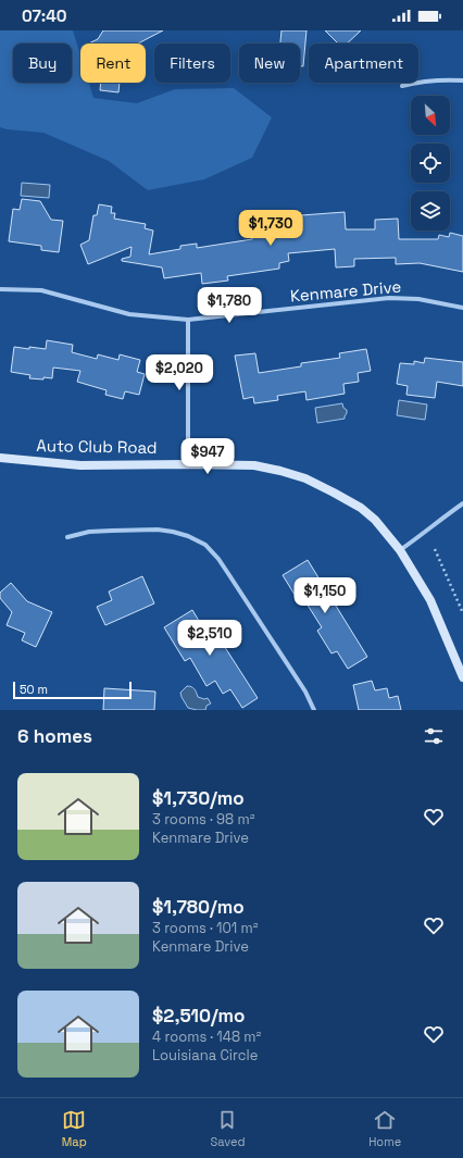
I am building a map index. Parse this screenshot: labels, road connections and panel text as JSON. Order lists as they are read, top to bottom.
{
  "streets": {
    "street": ["Kenmare Drive", "Auto Club Road"]
  },
  "scale_bar": "50 m",
  "north": "bottom right",
  "page": {
    "status": "07:40",
    "chip": [
      "Buy",
      "Rent",
      "Filters",
      "New",
      "Apartment"
    ],
    "price": [
      "$1,730",
      "$1,780",
      "$2,020",
      "$947",
      "$1,150",
      "$2,510"
    ],
    "scale": "50 m",
    "heading": "6 homes",
    "list": [
      {
        "name": "$1,730/mo",
        "note": "3 rooms · 98 m² · Kenmare Drive"
      },
      {
        "name": "$1,780/mo",
        "note": "3 rooms · 101 m² · Kenmare Drive"
      },
      {
        "name": "$2,510/mo",
        "note": "4 rooms · 148 m² · Louisiana Circle"
      }
    ],
    "tabs": ["Map", "Saved", "Home"]
  }
}
